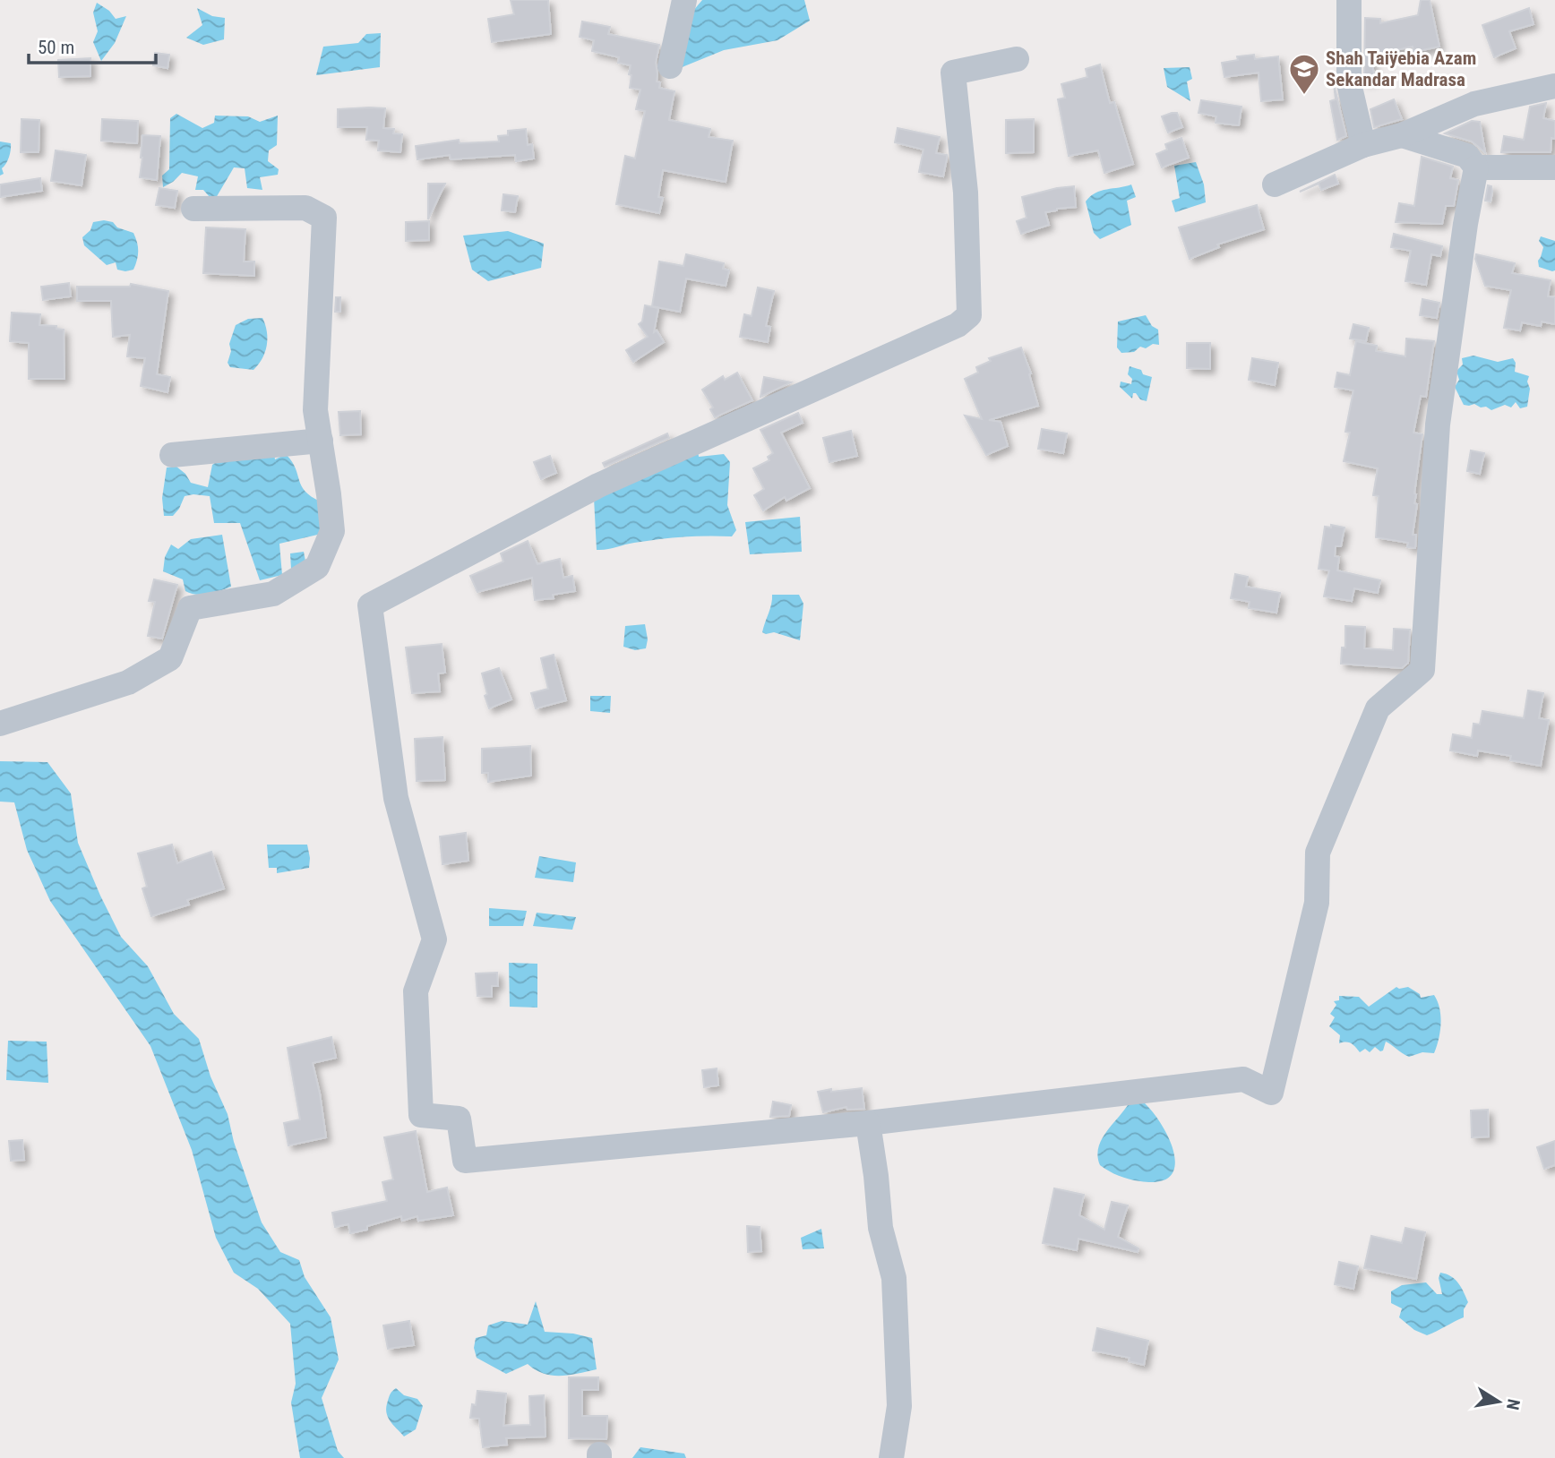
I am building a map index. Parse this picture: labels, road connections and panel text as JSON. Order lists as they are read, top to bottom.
{
  "places": {
    "school or university": ["Shah Taiÿebia Azam Sekandar Madrasa"]
  },
  "scale_bar": "50 m",
  "north": "right"
}
